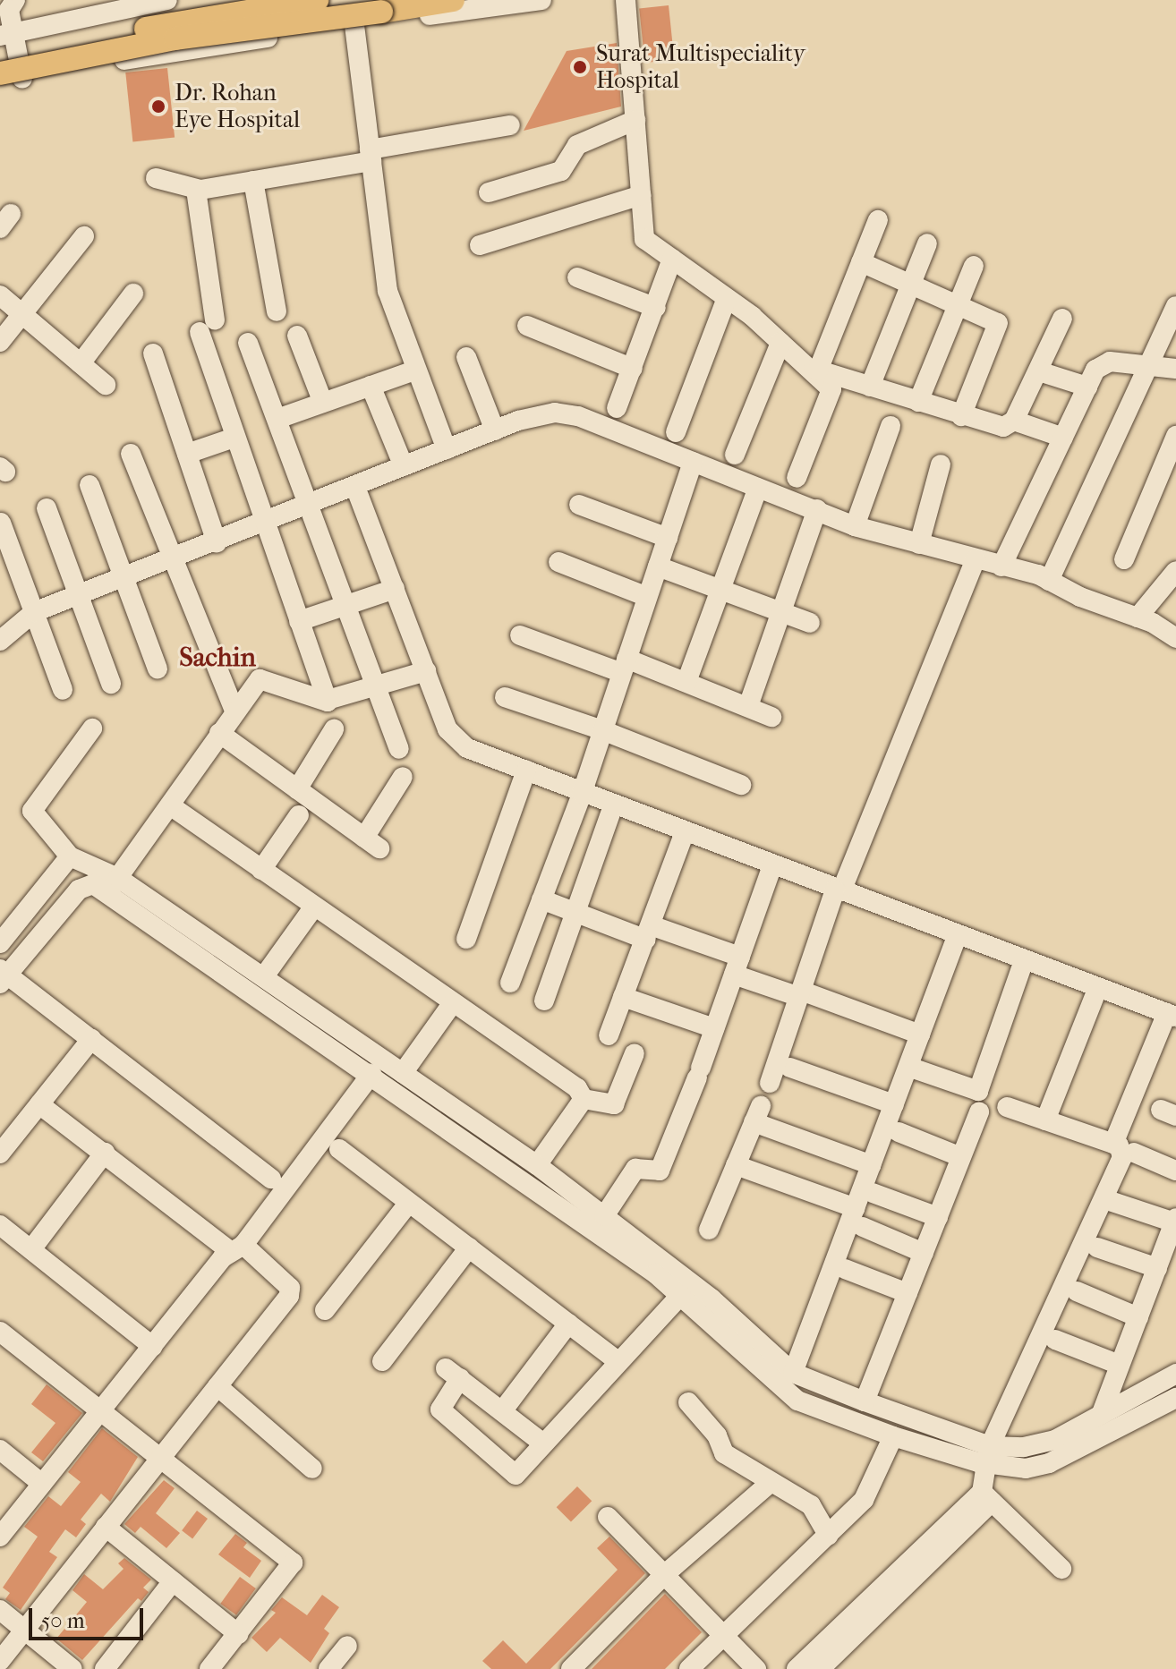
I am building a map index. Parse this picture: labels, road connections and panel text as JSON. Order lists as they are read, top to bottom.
{
  "districts": ["Sachin"],
  "places": ["Surat Multispeciality Hospital", "Dr. Rohan Eye Hospital"],
  "scale_bar": "50 m"
}
